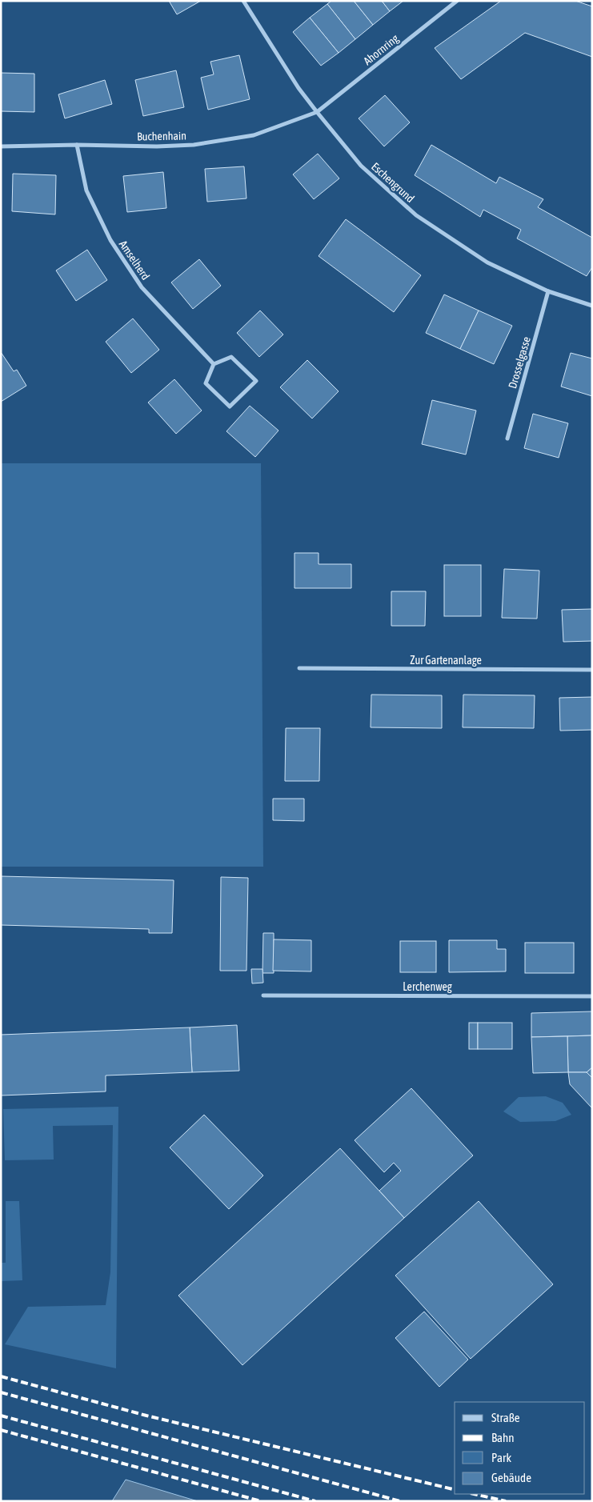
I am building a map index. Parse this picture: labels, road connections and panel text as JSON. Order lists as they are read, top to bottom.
{
  "streets": {
    "street": [
      "Ahornring",
      "Buchenhain",
      "Eschengrund",
      "Amselherd",
      "Drosselgasse",
      "Zur Gartenanlage",
      "Lerchenweg"
    ]
  },
  "crossings": [
    ["Ahornring", "Buchenhain"],
    ["Ahornring", "Eschengrund"],
    ["Buchenhain", "Eschengrund"],
    ["Buchenhain", "Amselherd"],
    ["Eschengrund", "Drosselgasse"]
  ],
  "legend": [
    "Straße",
    "Bahn",
    "Park",
    "Gebäude"
  ]
}
